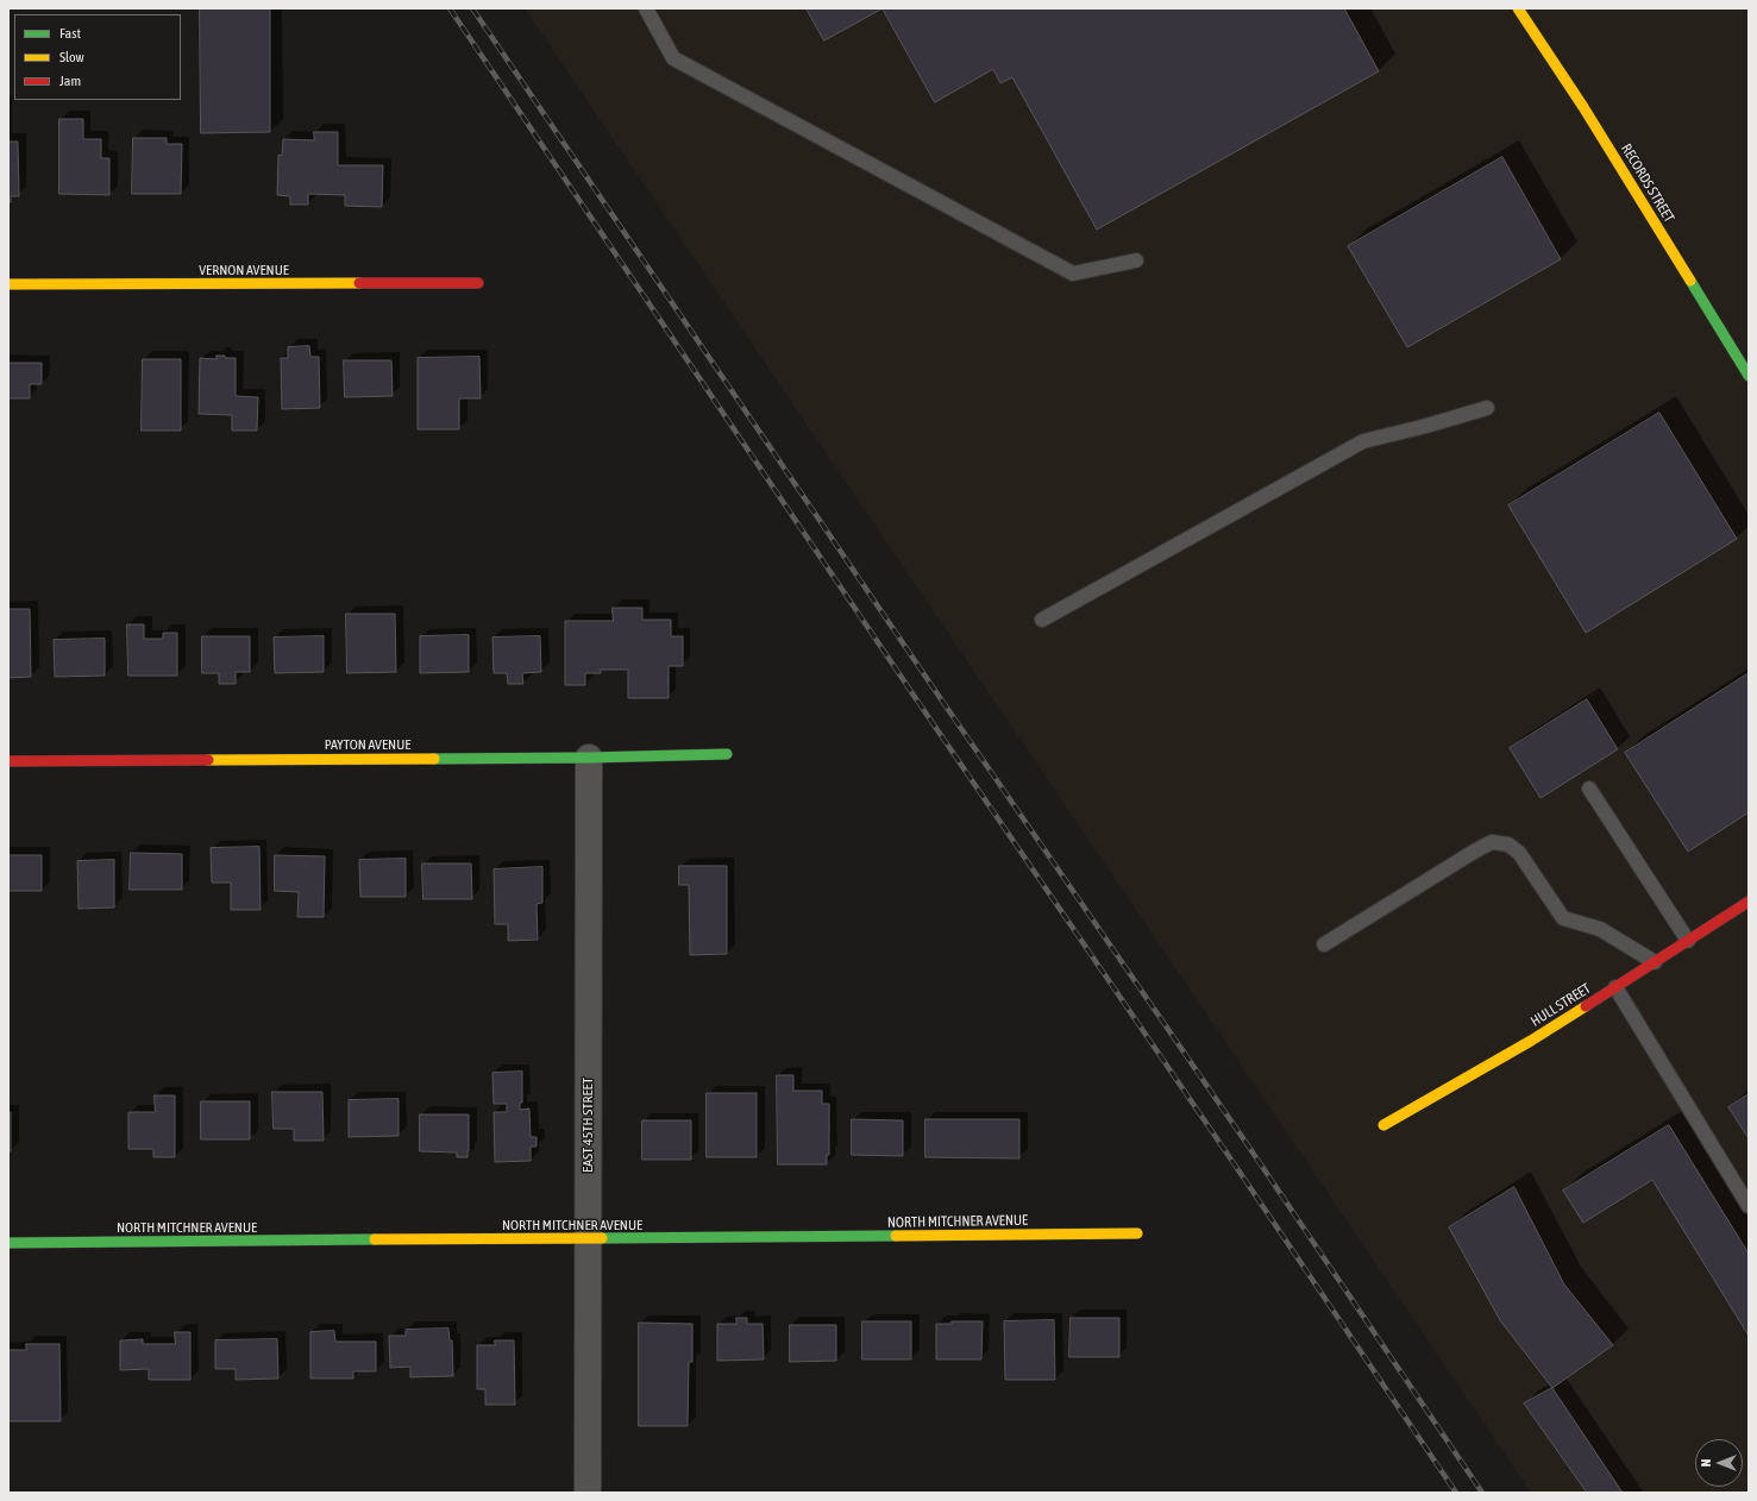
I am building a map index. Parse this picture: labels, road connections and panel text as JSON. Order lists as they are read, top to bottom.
{
  "streets": {
    "street": [
      "RECORDS STREET",
      "VERNON AVENUE",
      "PAYTON AVENUE",
      "HULL STREET",
      "EAST 45TH STREET",
      "NORTH MITCHNER AVENUE"
    ]
  },
  "crossings": [
    ["PAYTON AVENUE", "EAST 45TH STREET"],
    ["EAST 45TH STREET", "NORTH MITCHNER AVENUE"]
  ],
  "legend": ["Fast", "Slow", "Jam"],
  "north": "left"
}
